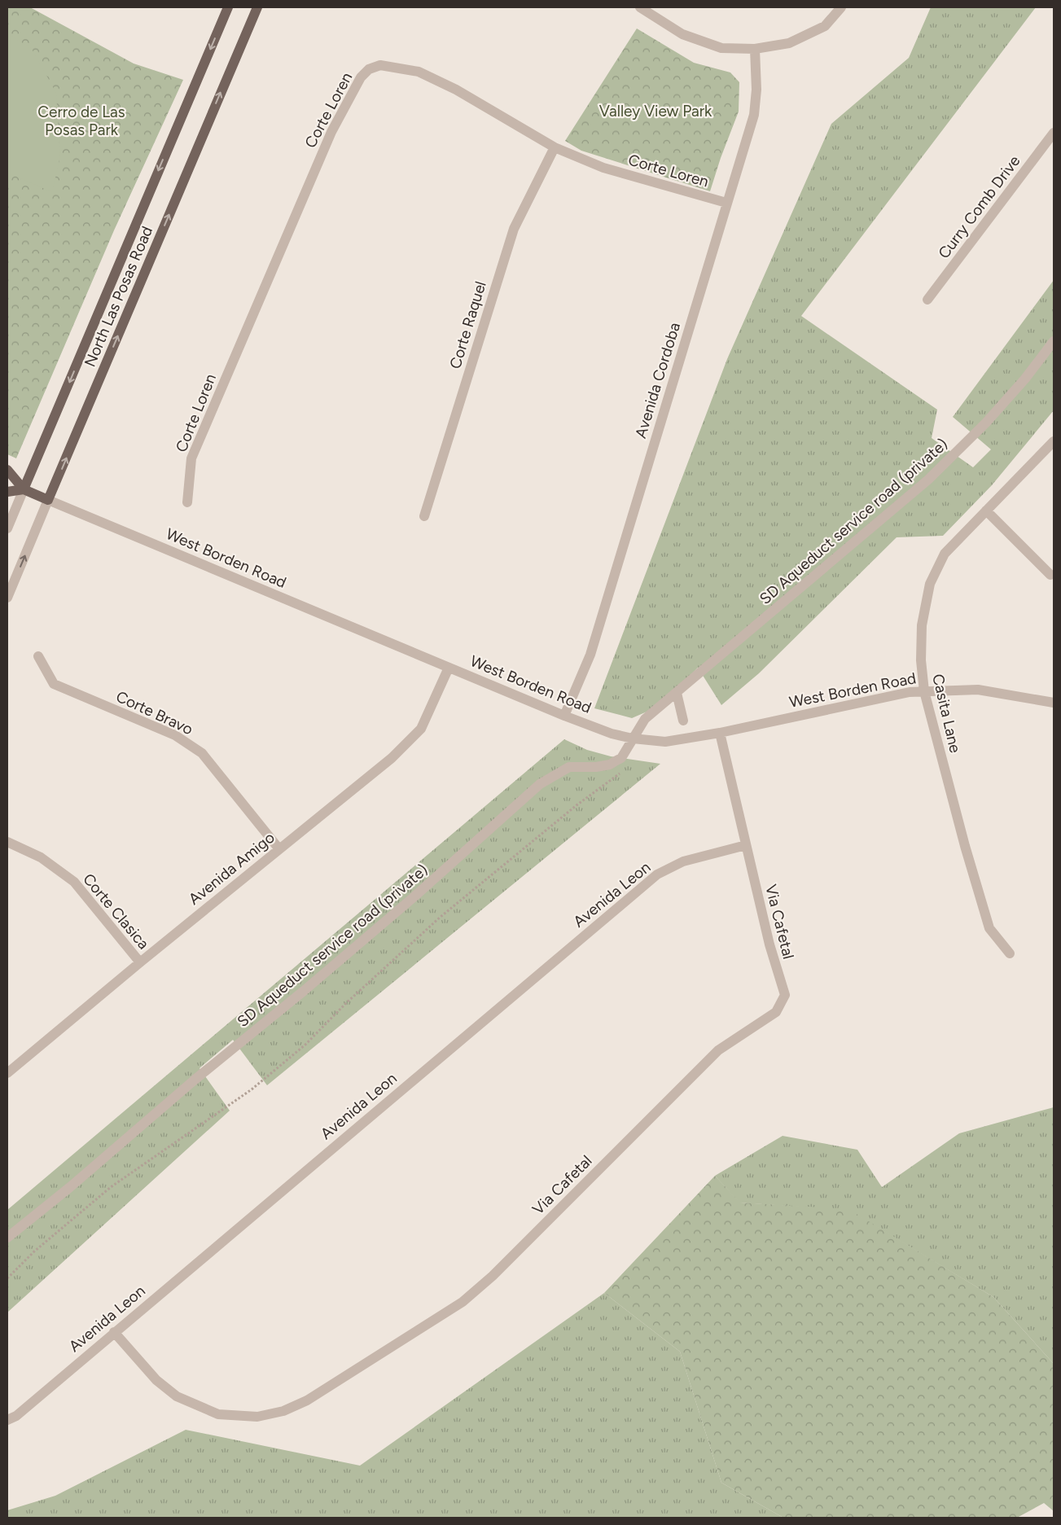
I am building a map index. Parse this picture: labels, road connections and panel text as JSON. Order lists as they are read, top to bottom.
{
  "streets": {
    "main road": ["North Las Posas Road", "West Borden Road"],
    "street": [
      "Corte Loren",
      "Curry Comb Drive",
      "Corte Raquel",
      "Avenida Cordoba",
      "SD Aqueduct service road (private)",
      "Corte Bravo",
      "Casita Lane",
      "Avenida Amigo",
      "Avenida Leon",
      "Corte Clasica",
      "Via Cafetal"
    ]
  },
  "crossings": [
    ["Corte Loren", "Corte Raquel"],
    ["Corte Loren", "Avenida Cordoba"],
    ["North Las Posas Road", "West Borden Road"],
    ["Avenida Cordoba", "West Borden Road"],
    ["SD Aqueduct service road (private)", "West Borden Road"],
    ["West Borden Road", "Casita Lane"],
    ["West Borden Road", "Avenida Amigo"],
    ["West Borden Road", "Via Cafetal"],
    ["Corte Bravo", "Avenida Amigo"],
    ["Avenida Amigo", "Corte Clasica"],
    ["Avenida Leon", "Via Cafetal"]
  ],
  "parks": ["Valley View Park", "Cerro de Las Posas Park"]
}
